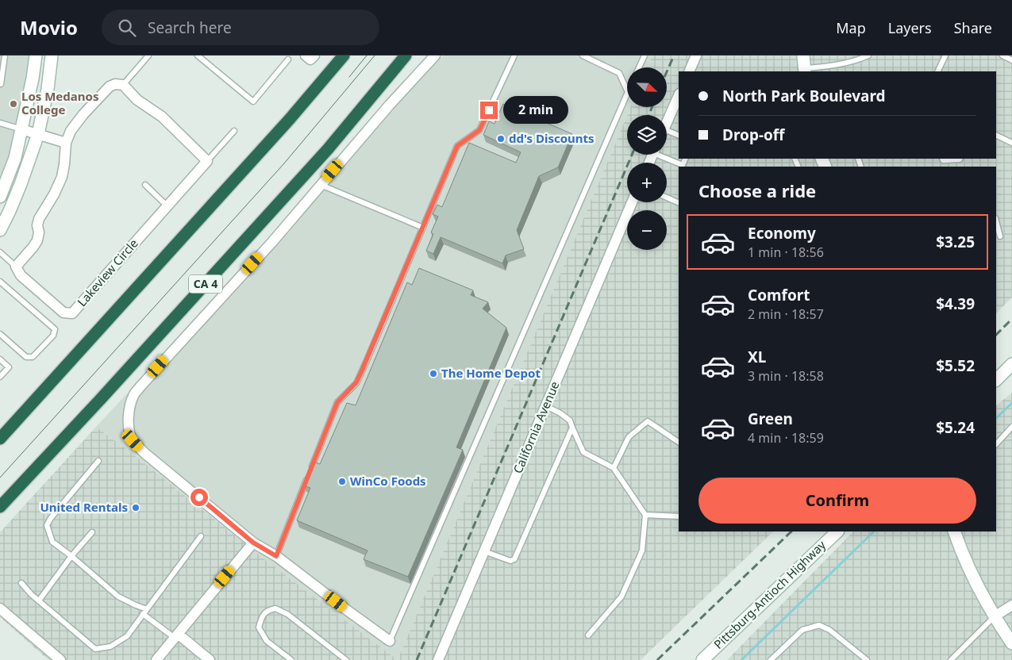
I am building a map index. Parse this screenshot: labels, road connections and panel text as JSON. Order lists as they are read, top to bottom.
{
  "streets": {
    "highway": ["CA 4"],
    "main road": ["Pittsburg-Antioch Highway"],
    "street": ["Lakeview Circle", "California Avenue"]
  },
  "places": [
    "Los Medanos College",
    "dd's Discounts",
    "The Home Depot",
    "WinCo Foods",
    "United Rentals"
  ],
  "north": "bottom right",
  "page": {
    "header": "Movio",
    "search": "Search here",
    "nav": ["Map", "Layers", "Share"],
    "map_buttons": ["+", "−"],
    "banner": ["North Park Boulevard", "Drop-off"],
    "bubble": "2 min",
    "heading": "Choose a ride",
    "list": [
      {
        "name": "Economy",
        "note": "1 min · 18:56",
        "value": "$3.25"
      },
      {
        "name": "Comfort",
        "note": "2 min · 18:57",
        "value": "$4.39"
      },
      {
        "name": "XL",
        "note": "3 min · 18:58",
        "value": "$5.52"
      },
      {
        "name": "Green",
        "note": "4 min · 18:59",
        "value": "$5.24"
      }
    ],
    "buttons": "Confirm"
  }
}
